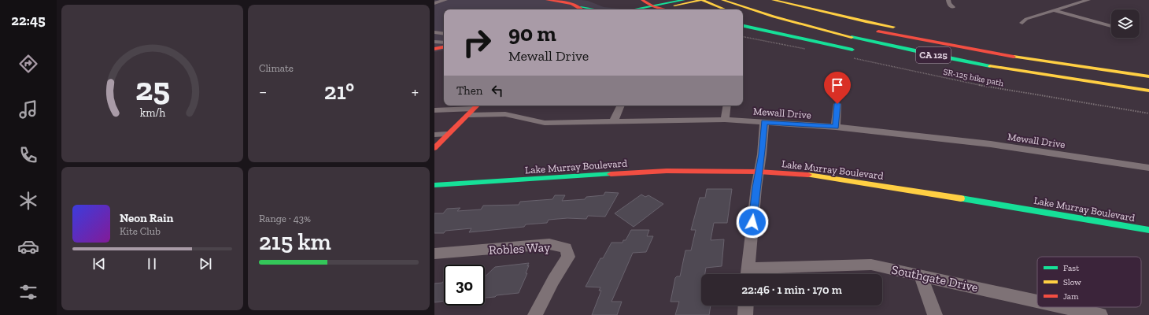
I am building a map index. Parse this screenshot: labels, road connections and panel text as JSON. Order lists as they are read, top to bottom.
{
  "streets": {
    "main road": ["CA 125", "Lake Murray Boulevard"],
    "street": ["Mewall Drive", "Robles Way", "Southgate Drive"],
    "path": ["SR-125 bike path"]
  },
  "legend": ["Fast", "Slow", "Jam"],
  "page": {
    "tabs": "22:45",
    "tile": [
      "Climate",
      ["Range · 43%", "215 km"]
    ],
    "turn": ["90 m", "Mewall Drive"],
    "then": "Then",
    "heat": ["−", "21°", "+"],
    "song": ["Neon Rain", "Kite Club"],
    "limit": "30",
    "trip": "22:46 · 1 min · 170 m",
    "gauge": ["25", "km/h"]
  }
}
